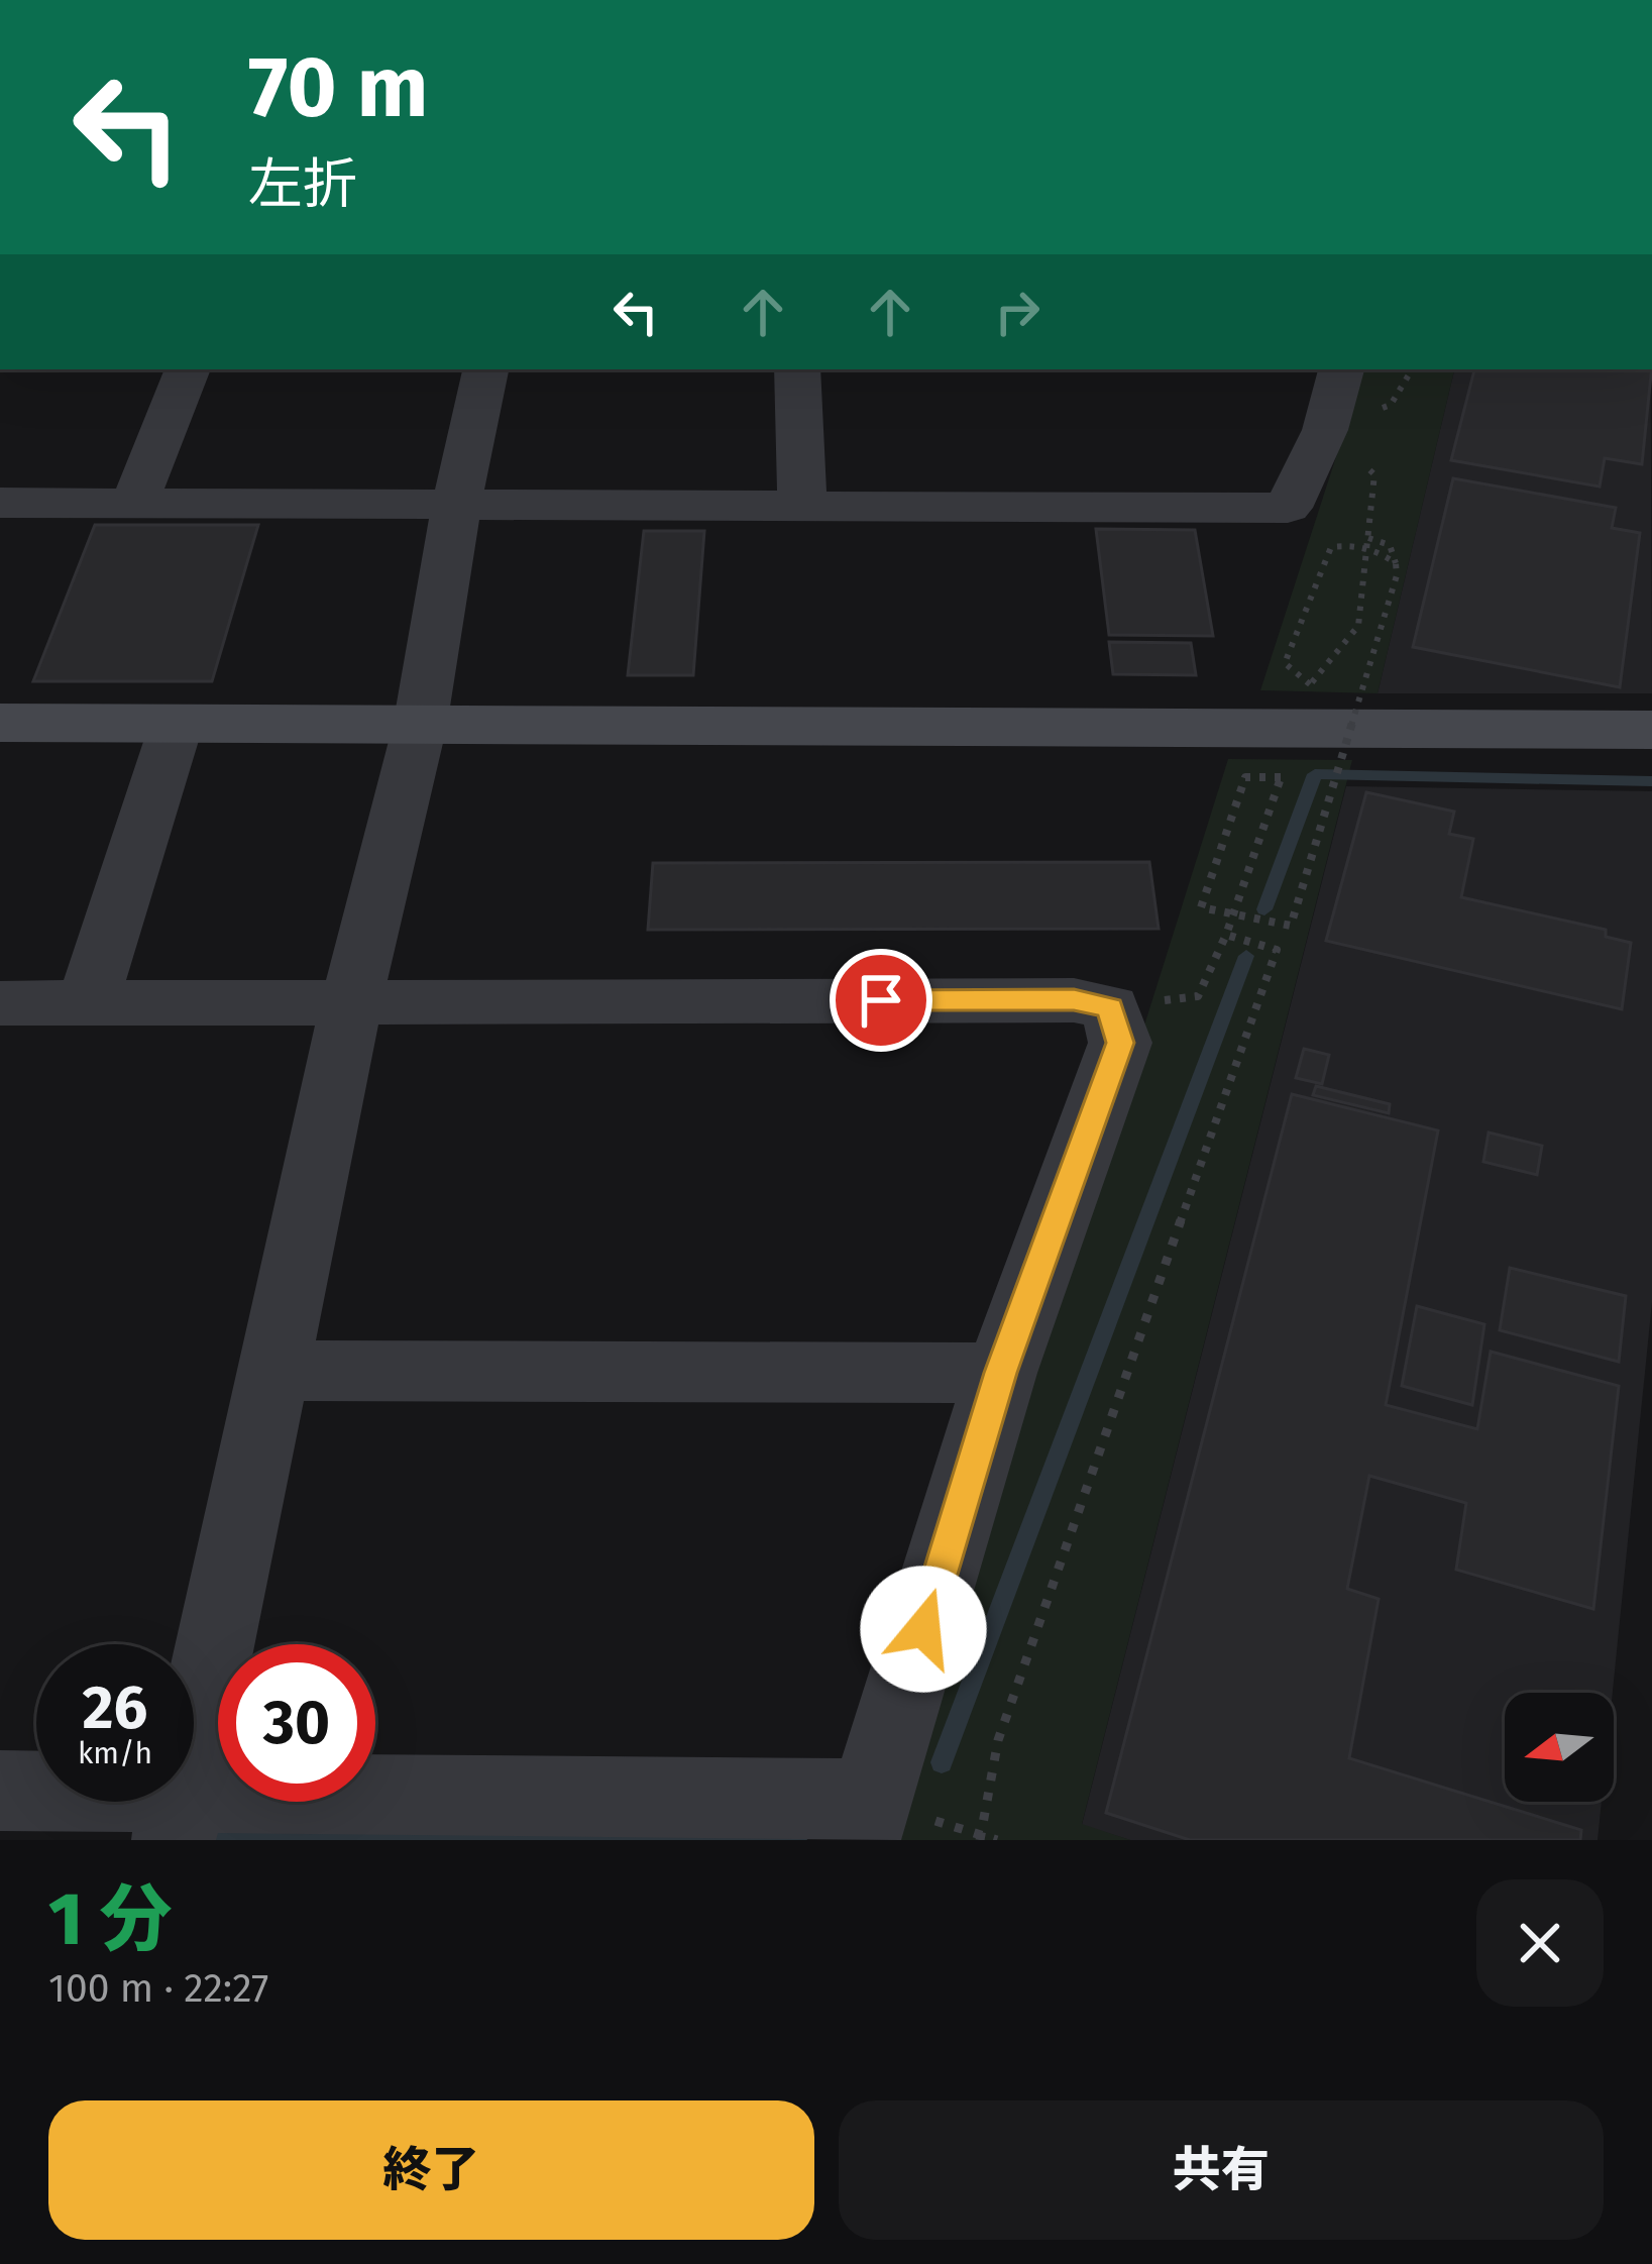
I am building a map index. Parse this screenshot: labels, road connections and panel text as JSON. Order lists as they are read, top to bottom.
{
  "north": "left",
  "page": {
    "turn": ["70 m", "左折"],
    "speed": "26 km/h",
    "limit": "30",
    "heading": ["1 分", "100 m · 22:27"],
    "buttons": ["終了", "共有"]
  }
}
